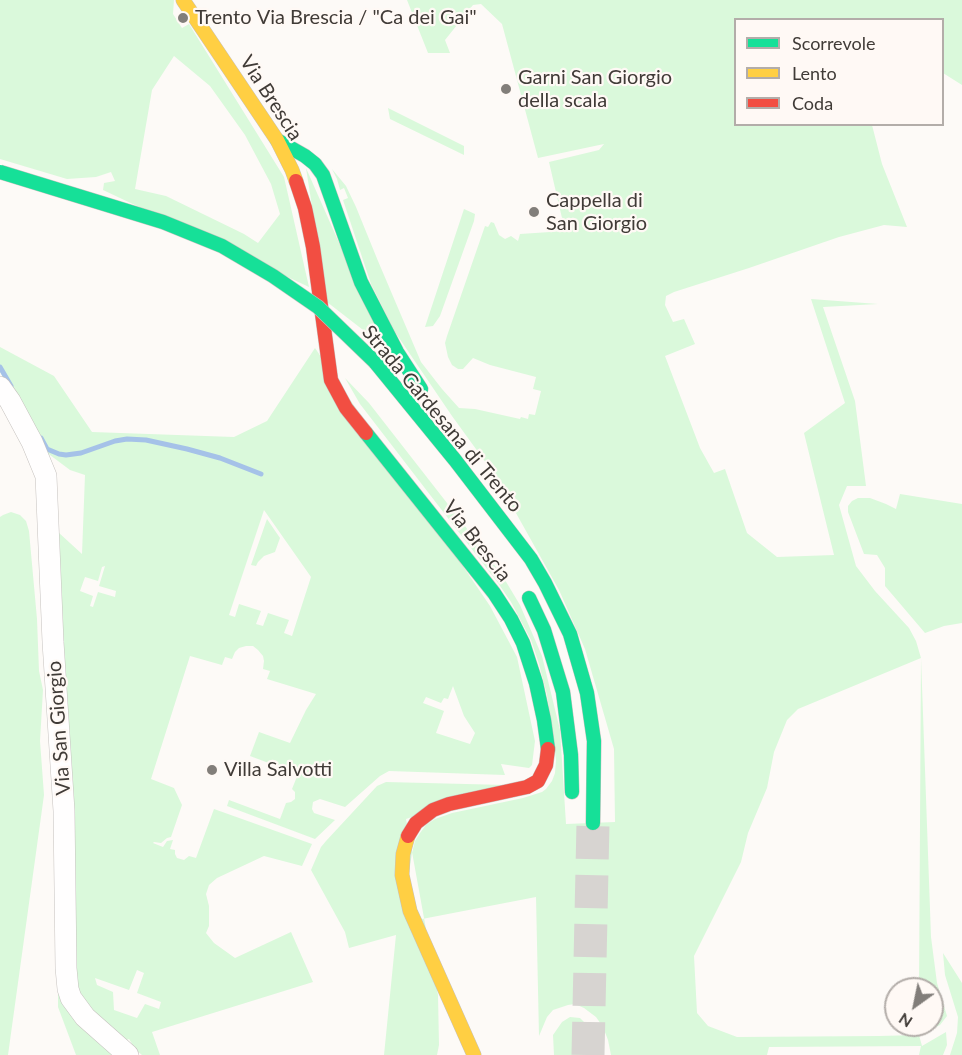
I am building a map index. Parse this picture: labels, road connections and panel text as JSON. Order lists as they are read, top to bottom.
{
  "streets": {
    "main road": ["Via Brescia", "Strada Gardesana di Trento"],
    "street": ["Via San Giorgio"]
  },
  "places": [
    "Trento Via Brescia / \"Ca dei Gai\"",
    "Garni San Giorgio della scala",
    "Cappella di San Giorgio",
    "Villa Salvotti"
  ],
  "legend": ["Scorrevole", "Lento", "Coda"],
  "north": "bottom left"
}
